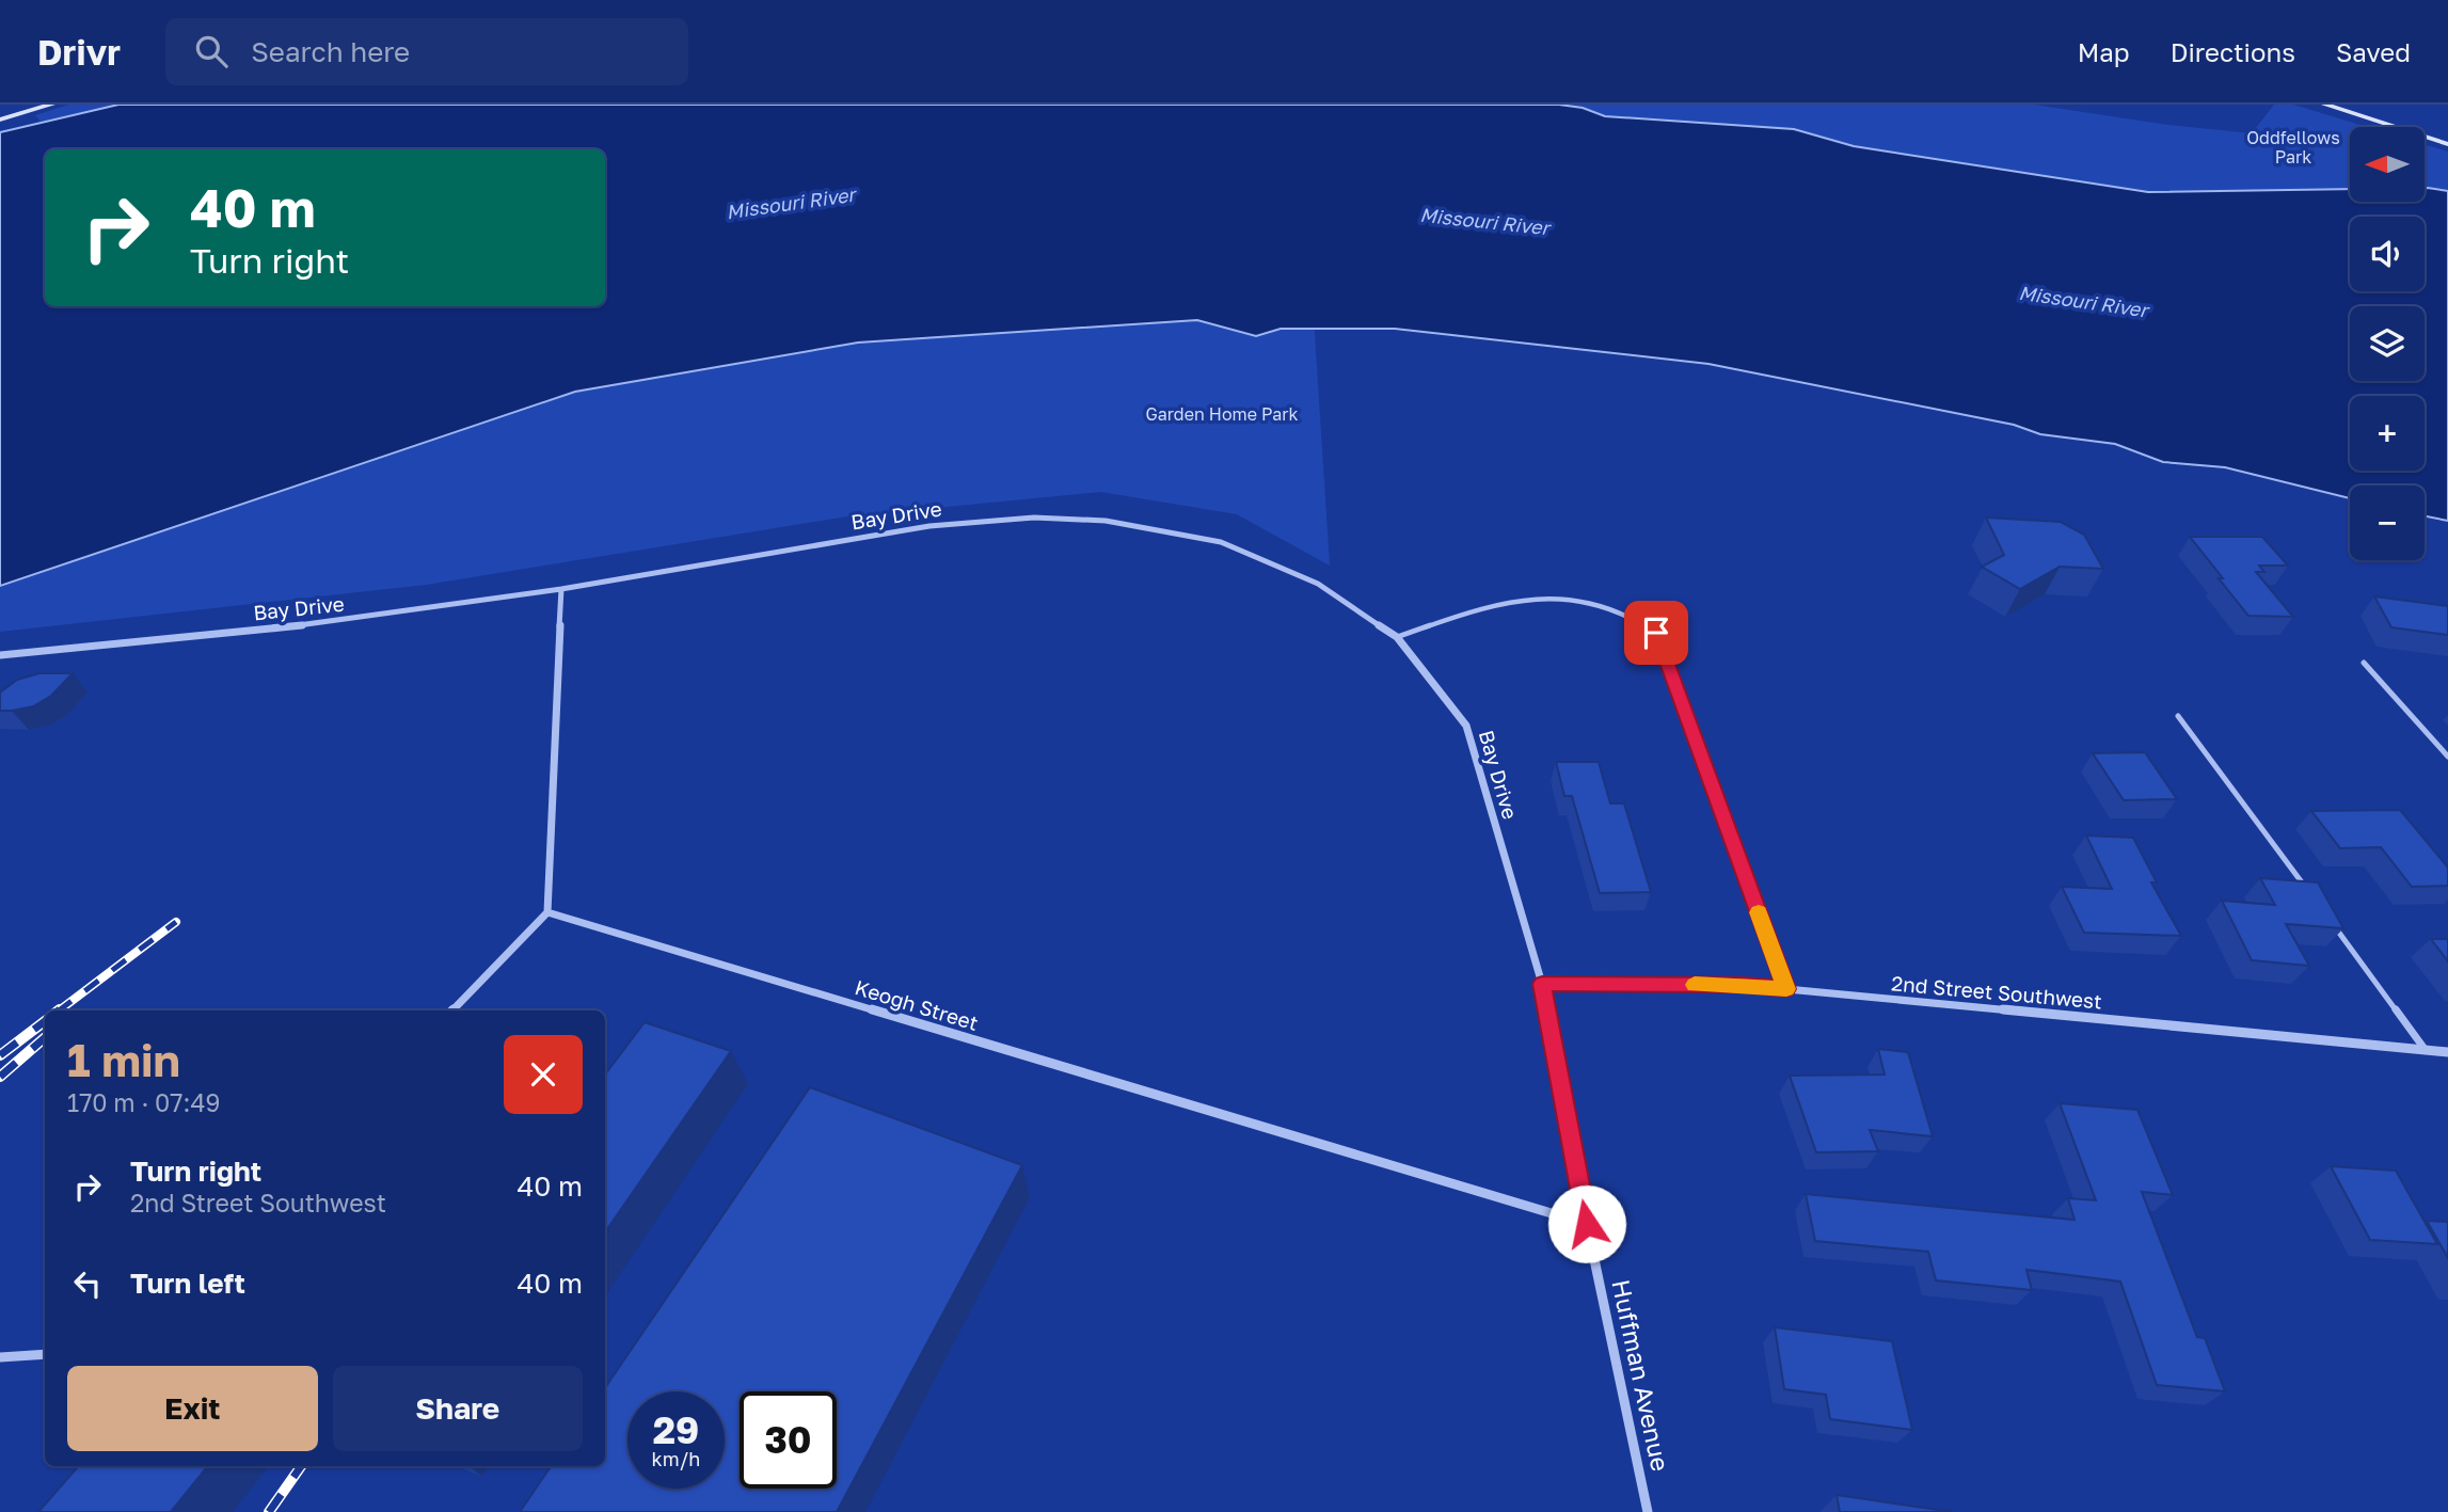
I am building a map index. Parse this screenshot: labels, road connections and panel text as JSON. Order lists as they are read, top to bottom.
{
  "streets": {
    "street": [
      "Bay Drive",
      "2nd Street Southwest",
      "Keogh Street",
      "Huffman Avenue"
    ]
  },
  "crossings": [
    ["Bay Drive", "2nd Street Southwest"],
    ["Bay Drive", "Huffman Avenue"],
    ["2nd Street Southwest", "Huffman Avenue"],
    ["Keogh Street", "Huffman Avenue"]
  ],
  "water": ["Missouri River"],
  "parks": ["Oddfellows Park", "Garden Home Park"],
  "north": "left",
  "page": {
    "header": "Drivr",
    "search": "Search here",
    "nav": ["Map", "Directions", "Saved"],
    "map_buttons": ["+", "−"],
    "turn": ["40 m", "Turn right"],
    "heading": ["1 min", "170 m · 07:49"],
    "list": [
      {
        "name": "Turn right",
        "note": "2nd Street Southwest",
        "value": "40 m"
      },
      {
        "name": "Turn left",
        "value": "40 m"
      }
    ],
    "buttons": ["Exit", "Share"],
    "speed": "29 km/h",
    "limit": "30"
  }
}
